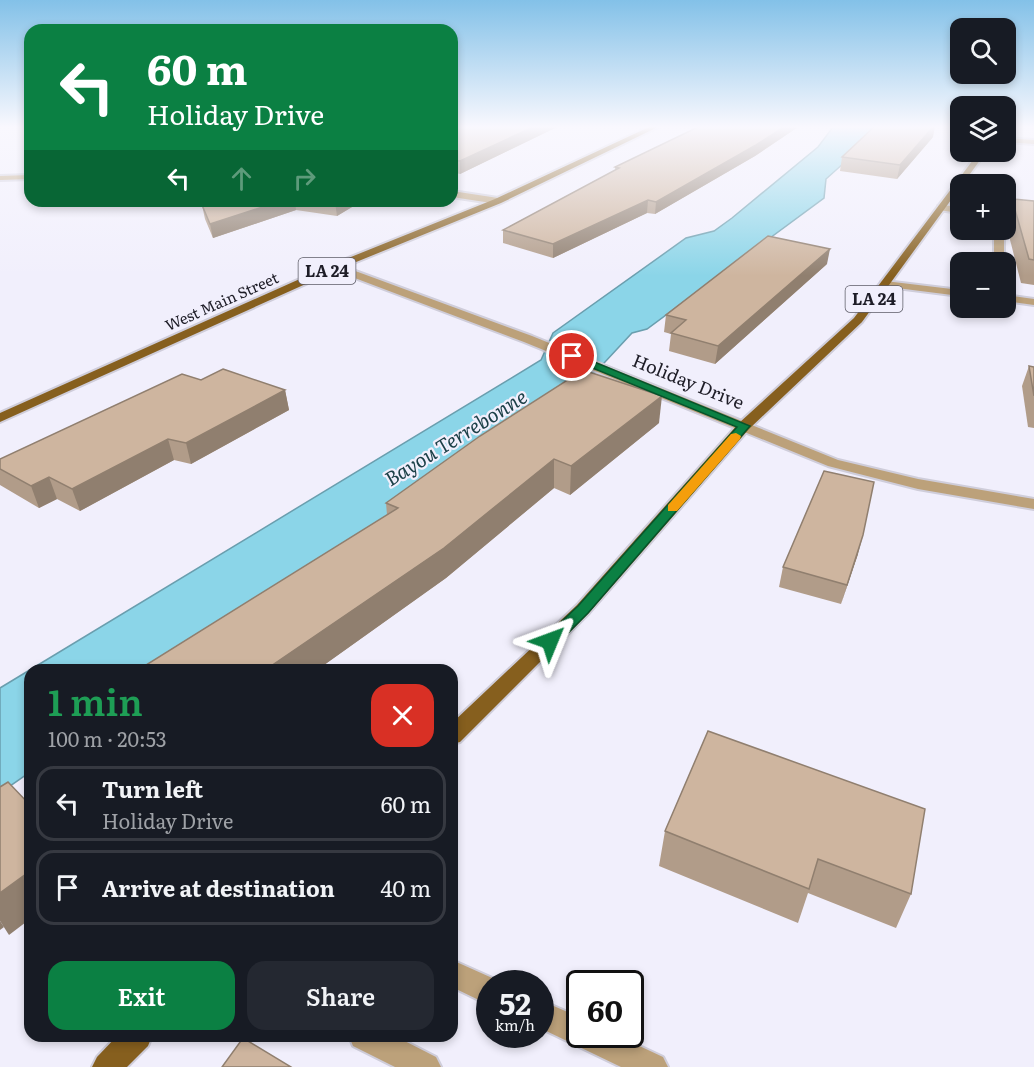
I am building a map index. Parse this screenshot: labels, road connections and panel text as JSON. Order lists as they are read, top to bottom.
{
  "streets": {
    "main road": ["LA 24", "West Main Street"],
    "street": ["Holiday Drive"]
  },
  "crossings": [
    ["LA 24", "Holiday Drive"],
    ["West Main Street", "Holiday Drive"]
  ],
  "water": ["Bayou Terrebonne"],
  "page": {
    "map_buttons": ["+", "−"],
    "turn": ["60 m", "Holiday Drive"],
    "heading": ["1 min", "100 m · 20:53"],
    "list": [
      {
        "name": "Turn left",
        "note": "Holiday Drive",
        "value": "60 m"
      },
      {
        "name": "Arrive at destination",
        "value": "40 m"
      }
    ],
    "buttons": ["Exit", "Share"],
    "speed": "52 km/h",
    "limit": "60"
  }
}
